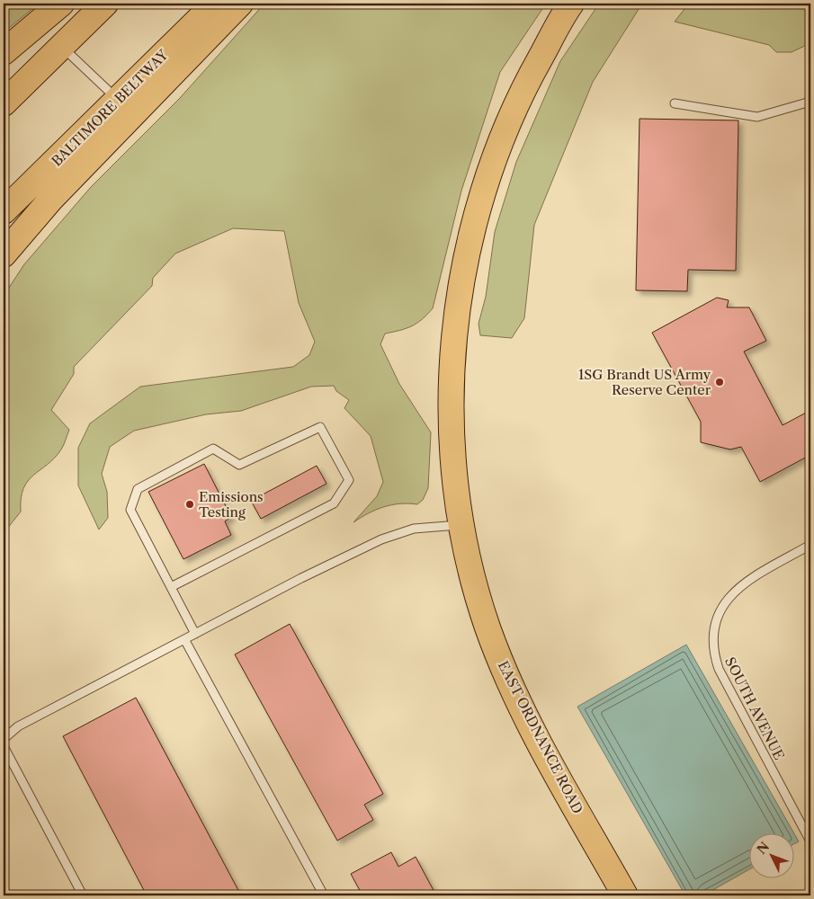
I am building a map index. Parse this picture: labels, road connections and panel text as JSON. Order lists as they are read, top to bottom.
{
  "streets": {
    "main road": ["BALTIMORE BELTWAY", "EAST ORDNANCE ROAD"],
    "lane": ["SOUTH AVENUE"]
  },
  "places": ["1SG Brandt US Army Reserve Center", "Emissions Testing"],
  "north": "top left"
}
